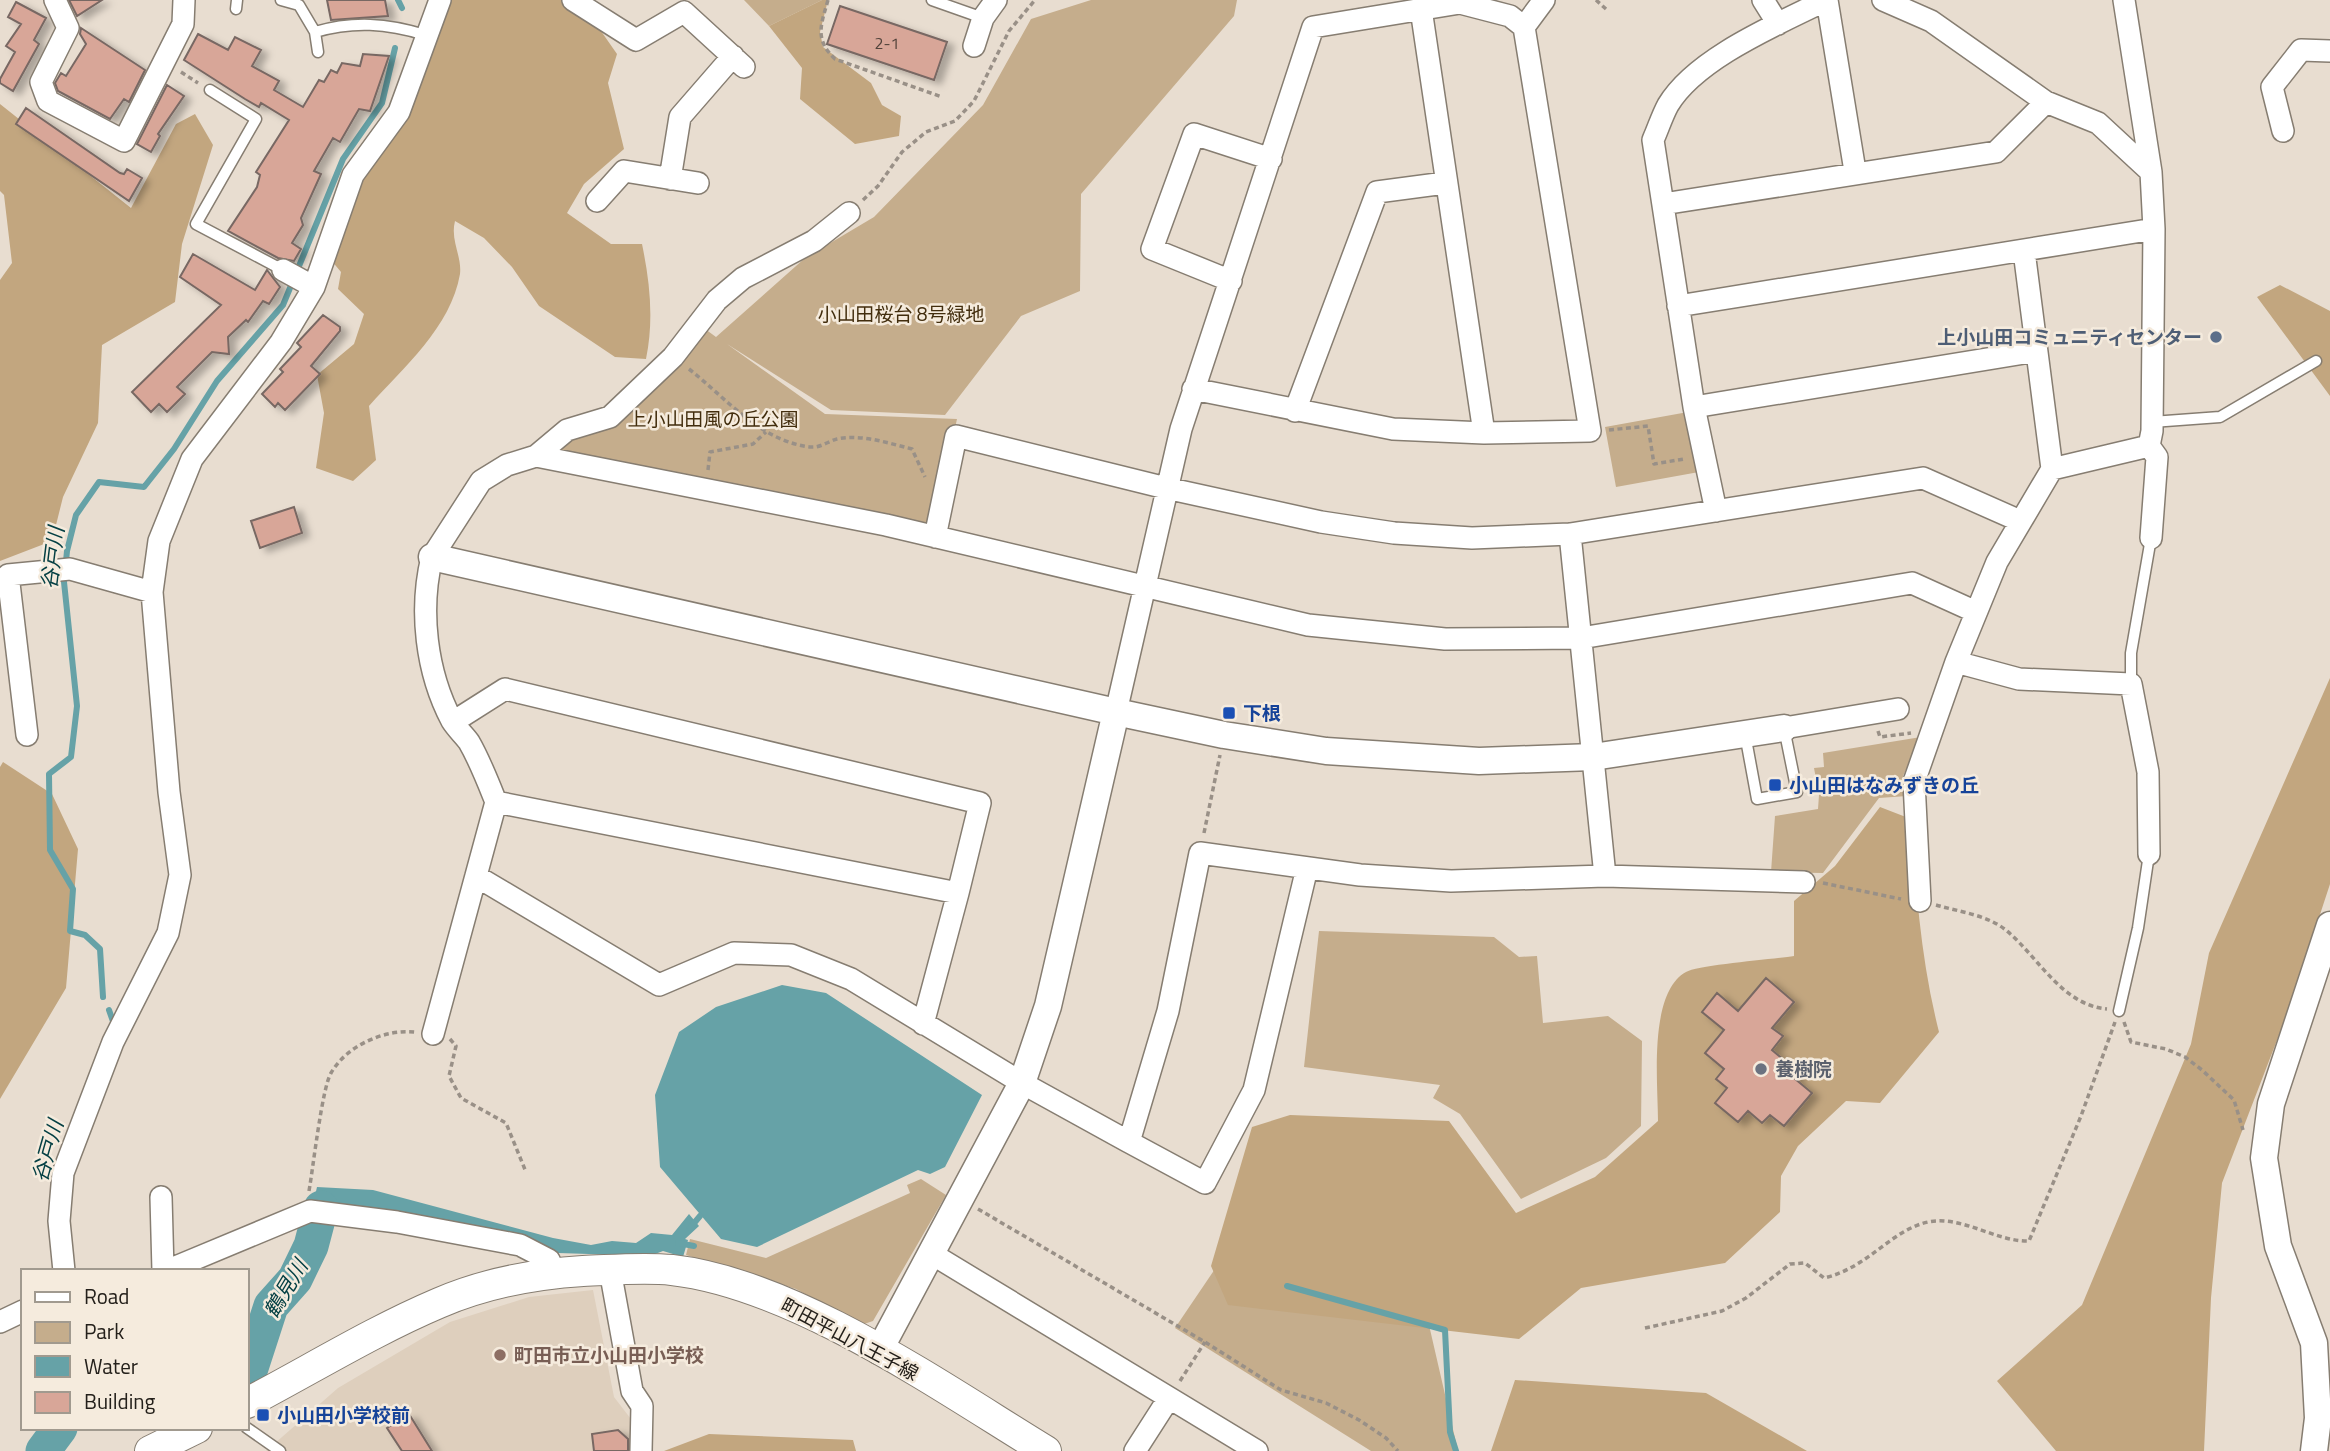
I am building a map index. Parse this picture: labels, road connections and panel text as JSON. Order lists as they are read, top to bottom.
{
  "streets": {
    "main road": ["町田平山八王子線"]
  },
  "water": ["谷戸川", "鶴見川"],
  "parks": ["小山田桜台 8号緑地", "上小山田風の丘公園"],
  "places": {
    "other": ["上小山田コミュニティセンター", "養樹院", "町田市立小山田小学校"],
    "transit": ["下根", "小山田はなみずきの丘", "小山田小学校前"]
  },
  "house_numbers": ["2-1"],
  "legend": [
    "Road",
    "Park",
    "Water",
    "Building"
  ]
}
